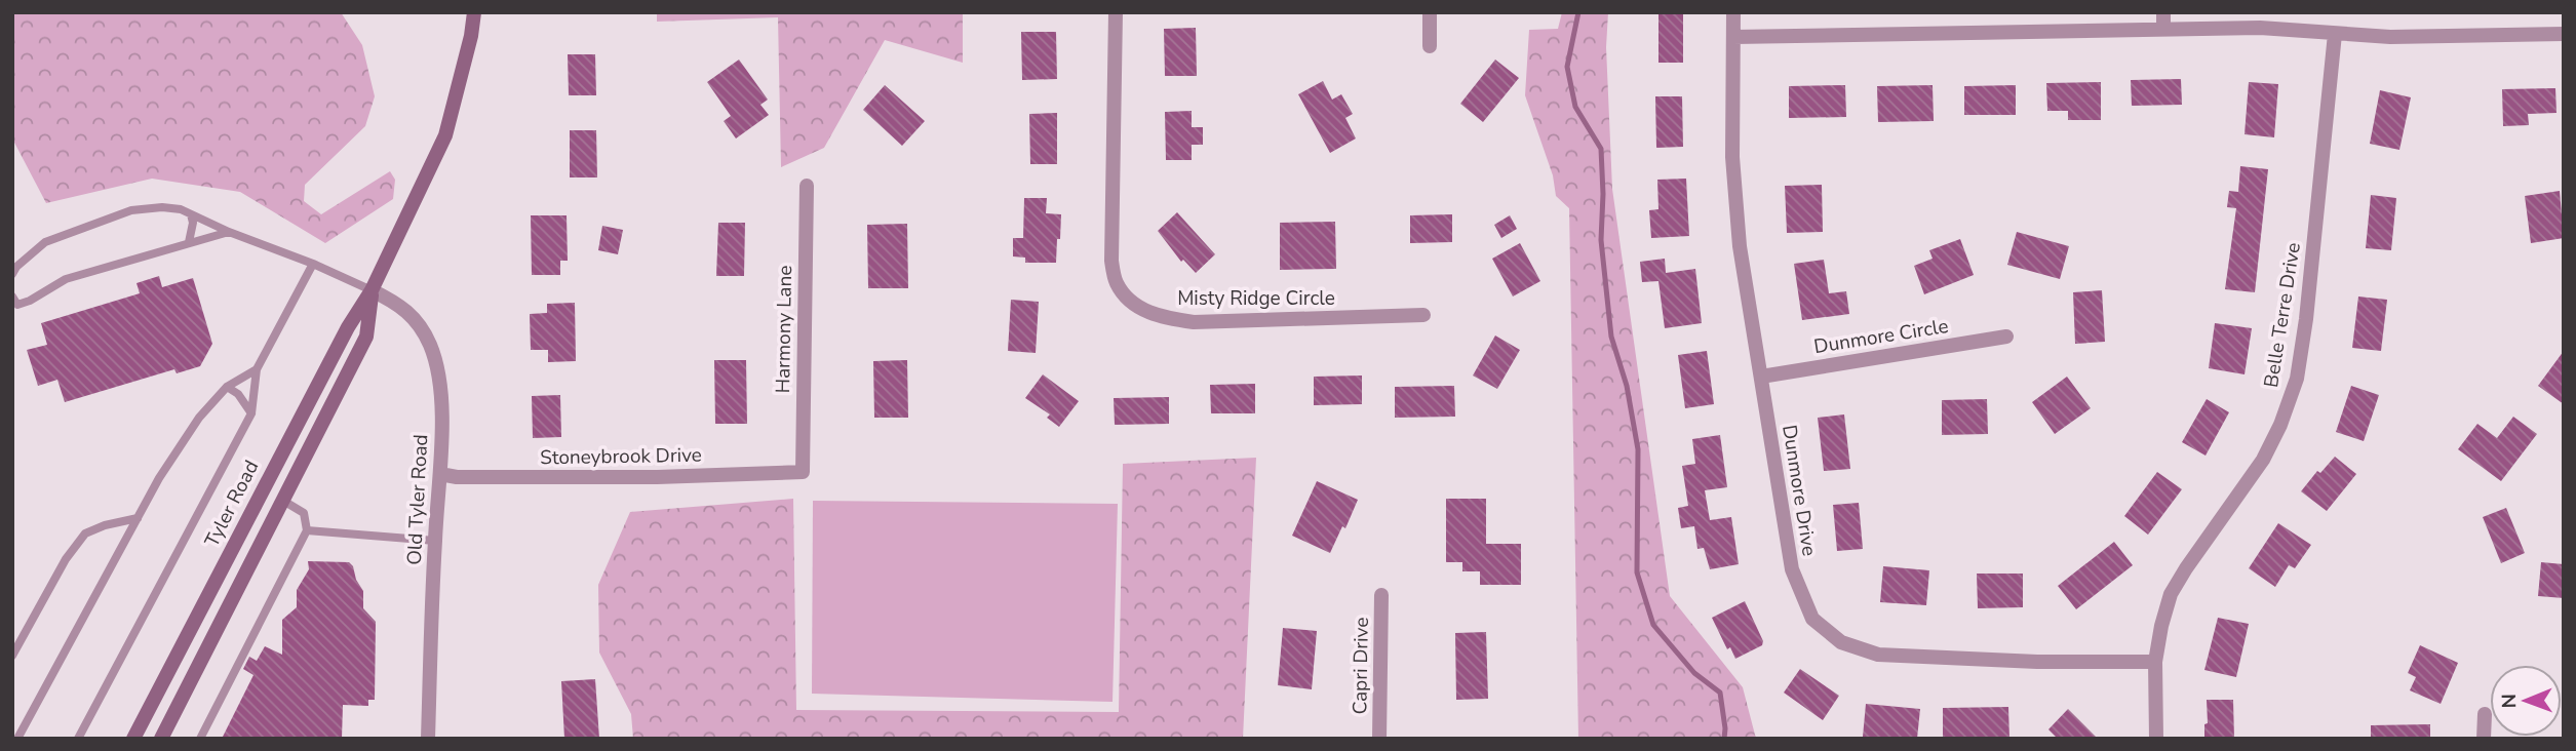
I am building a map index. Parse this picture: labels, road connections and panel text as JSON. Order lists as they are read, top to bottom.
{
  "streets": {
    "street": [
      "Misty Ridge Circle",
      "Belle Terre Drive",
      "Harmony Lane",
      "Dunmore Circle",
      "Stoneybrook Drive",
      "Dunmore Drive",
      "Old Tyler Road",
      "Tyler Road",
      "Capri Drive"
    ]
  },
  "crossings": [
    ["Belle Terre Drive", "Dunmore Drive"],
    ["Harmony Lane", "Stoneybrook Drive"],
    ["Dunmore Circle", "Dunmore Drive"],
    ["Stoneybrook Drive", "Old Tyler Road"],
    ["Old Tyler Road", "Tyler Road"]
  ],
  "north": "left"
}
